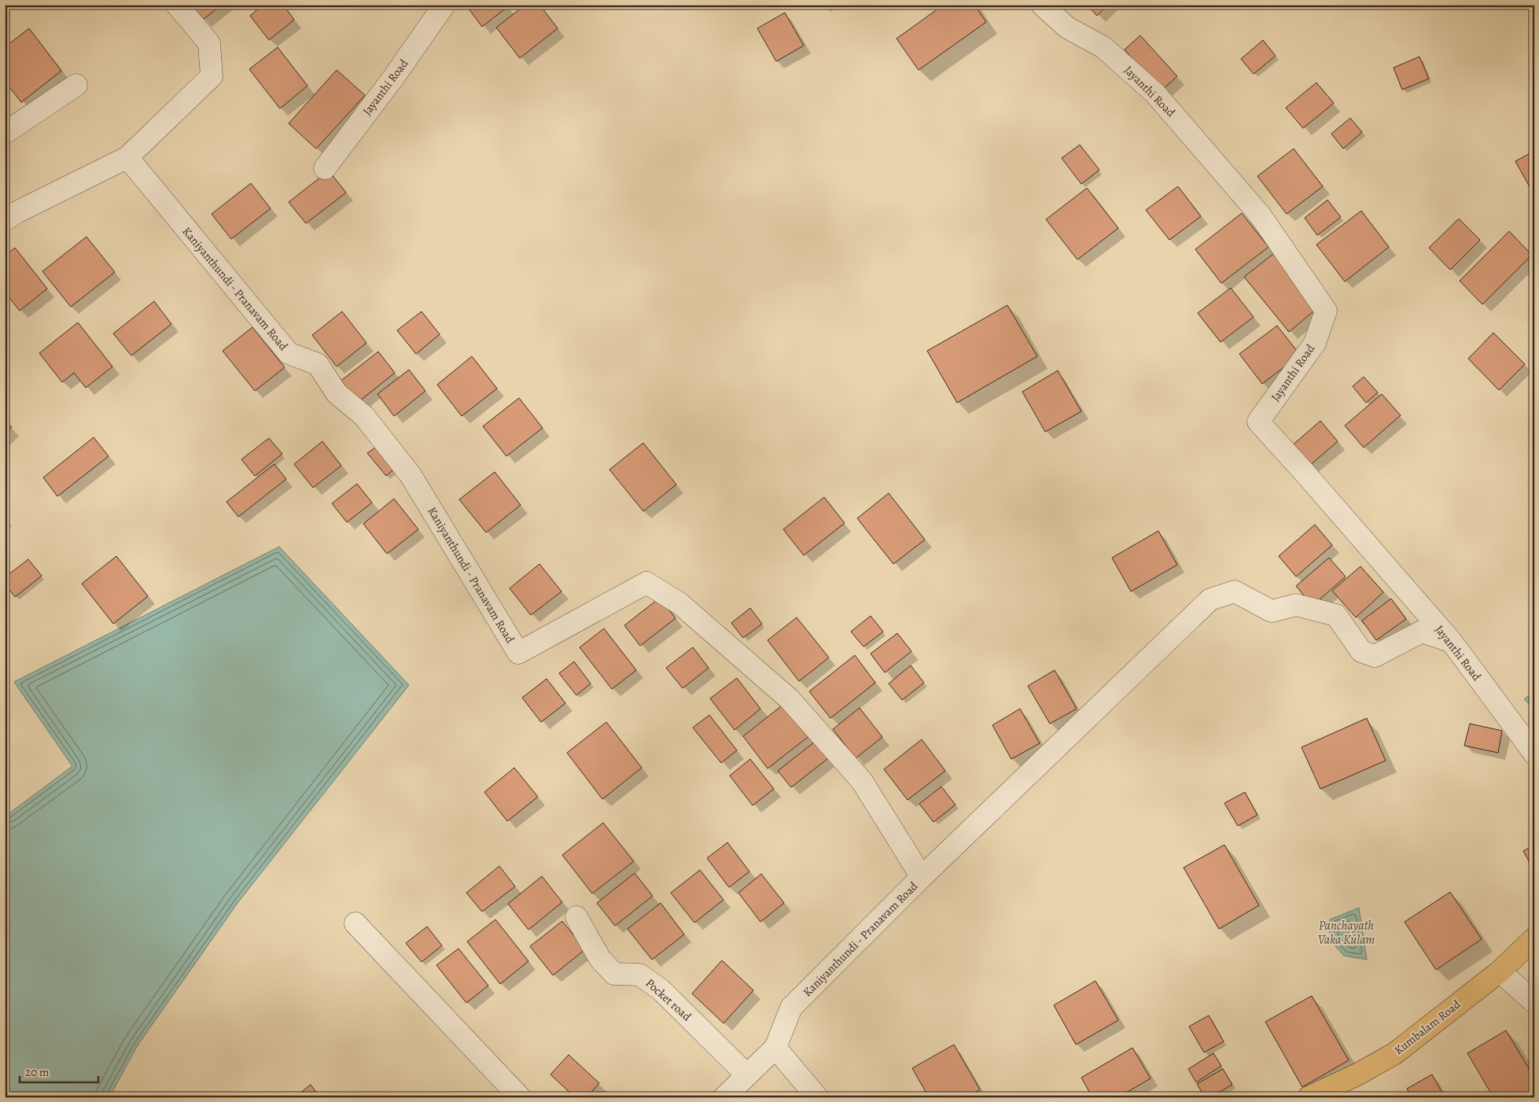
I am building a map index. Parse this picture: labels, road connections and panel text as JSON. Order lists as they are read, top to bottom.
{
  "streets": {
    "main road": ["Kumbalam Road"],
    "street": ["Jayanthi Road", "Kaniyanthundi - Pranavam Road", "Pocket road"]
  },
  "water": ["Panchayath Vaka Kulam"],
  "scale_bar": "20 m"
}
